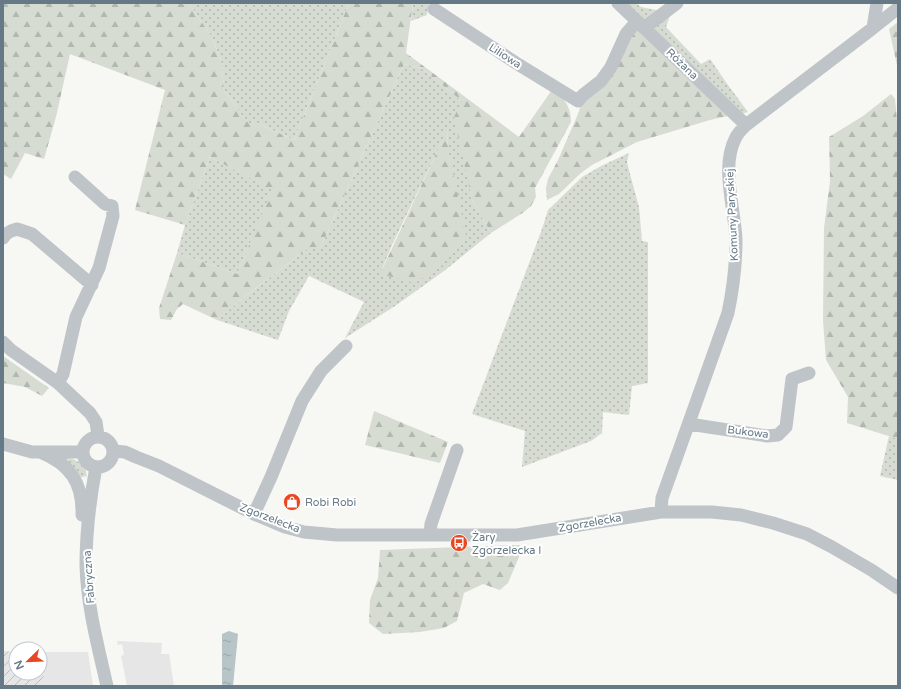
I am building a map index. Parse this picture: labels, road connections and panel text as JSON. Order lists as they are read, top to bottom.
{
  "streets": {
    "street": [
      "Liliowa",
      "Różana",
      "Komuny Paryskiej",
      "Bukowa",
      "Zgorzelecka",
      "Fabryczna"
    ]
  },
  "crossings": [
    ["Liliowa", "Różana"],
    ["Różana", "Komuny Paryskiej"],
    ["Komuny Paryskiej", "Bukowa"],
    ["Komuny Paryskiej", "Zgorzelecka"],
    ["Zgorzelecka", "Fabryczna"]
  ],
  "places": {
    "shop": ["Robi Robi"],
    "bus stop": ["Żary Zgorzelecka I"]
  },
  "north": "bottom left"
}
